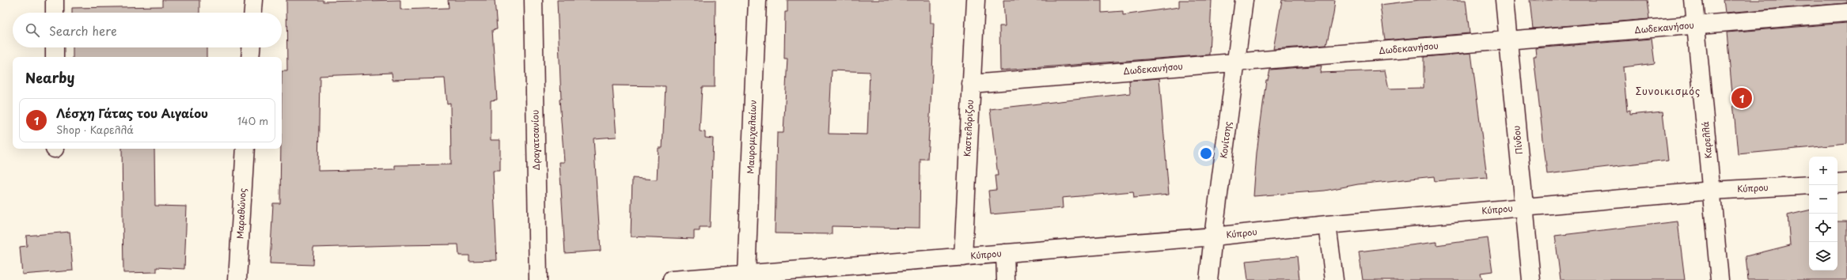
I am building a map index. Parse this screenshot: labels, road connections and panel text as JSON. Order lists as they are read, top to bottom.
{
  "streets": {
    "street": [
      "Δωδεκανήσου",
      "Καστελόριζου",
      "Μαυρομιχαλαίων",
      "Δραγατσανίου",
      "Κονίτσης",
      "Πίνδου",
      "Καρελλά",
      "Κύπρου",
      "Μαραθώνος"
    ]
  },
  "crossings": [
    ["Δωδεκανήσου", "Καστελόριζου"],
    ["Δωδεκανήσου", "Κονίτσης"],
    ["Δωδεκανήσου", "Πίνδου"],
    ["Δωδεκανήσου", "Καρελλά"],
    ["Καστελόριζου", "Κύπρου"],
    ["Μαυρομιχαλαίων", "Κύπρου"],
    ["Κονίτσης", "Κύπρου"],
    ["Πίνδου", "Κύπρου"],
    ["Καρελλά", "Κύπρου"]
  ],
  "districts": ["Συνοικισμός"],
  "page": {
    "search": "Search here",
    "heading": "Nearby",
    "pins": "1",
    "list": [
      {
        "mark": "1",
        "name": "Λέσχη Γάτας του Αιγαίου",
        "note": "Shop · Καρελλά",
        "value": "140 m"
      }
    ],
    "map_buttons": ["+", "−"]
  }
}
